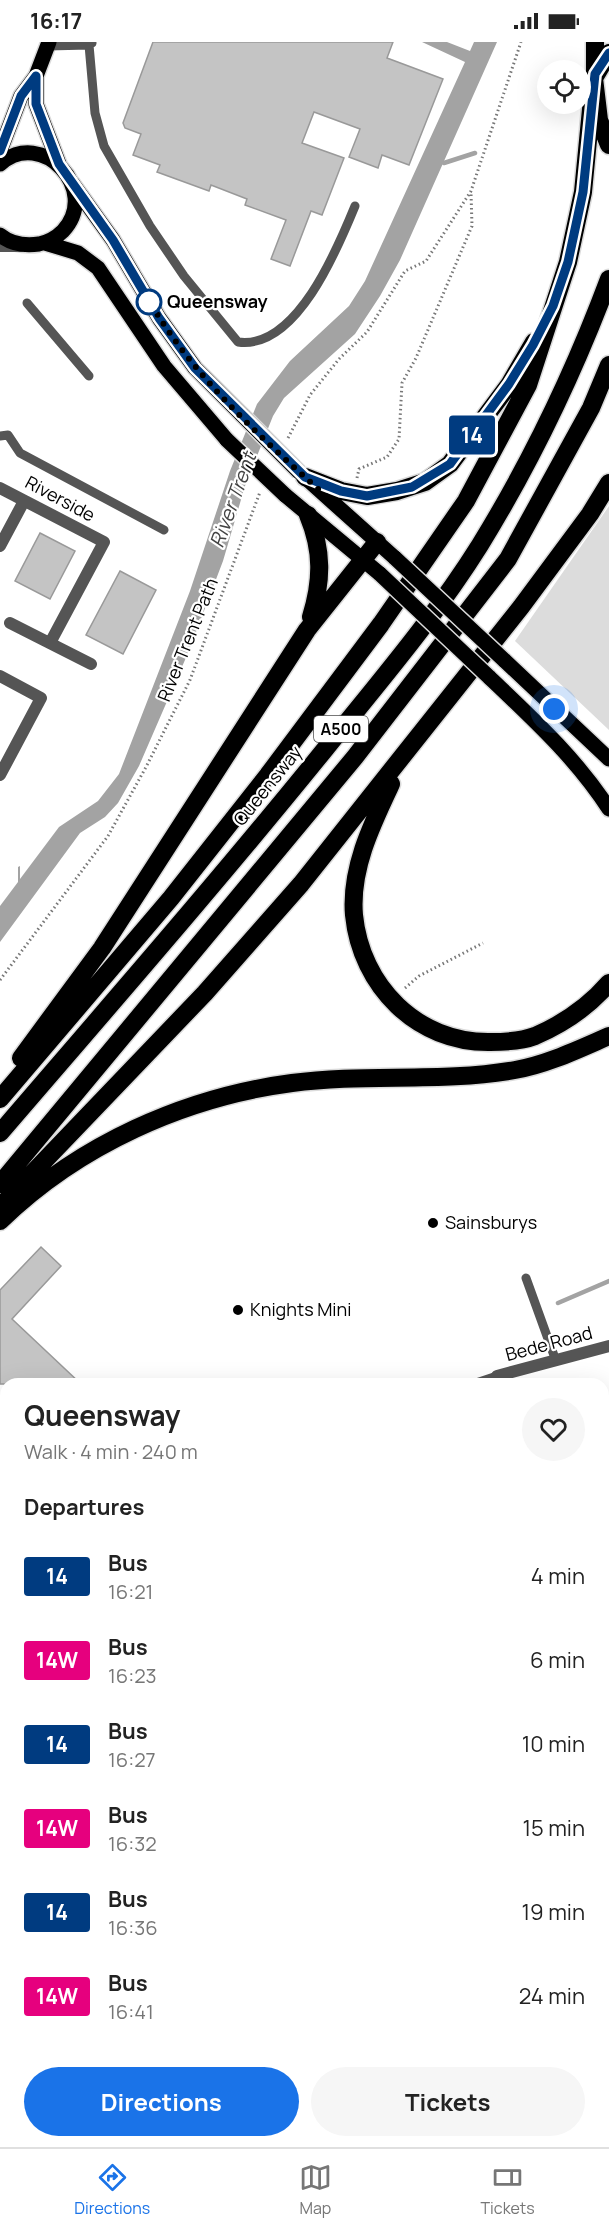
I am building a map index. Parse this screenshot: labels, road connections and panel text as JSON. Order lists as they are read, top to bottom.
{
  "streets": {
    "highway": ["A500", "Queensway"],
    "street": ["Riverside", "Bede Road"],
    "path": ["River Trent Path"]
  },
  "water": ["River Trent"],
  "places": ["Queensway", "Sainsburys", "Knights Mini"],
  "lines": ["bus line 14"],
  "page": {
    "status": "16:17",
    "on_map": "14",
    "heading": [
      ["Queensway", "Walk · 4 min · 240 m"],
      "Departures"
    ],
    "list": [
      {
        "mark": "14",
        "name": "Bus",
        "note": "16:21",
        "value": "4 min"
      },
      {
        "mark": "14W",
        "name": "Bus",
        "note": "16:23",
        "value": "6 min"
      },
      {
        "mark": "14",
        "name": "Bus",
        "note": "16:27",
        "value": "10 min"
      },
      {
        "mark": "14W",
        "name": "Bus",
        "note": "16:32",
        "value": "15 min"
      },
      {
        "mark": "14",
        "name": "Bus",
        "note": "16:36",
        "value": "19 min"
      },
      {
        "mark": "14W",
        "name": "Bus",
        "note": "16:41",
        "value": "24 min"
      }
    ],
    "buttons": ["Directions", "Tickets"],
    "tabs": ["Directions", "Map", "Tickets"]
  }
}
